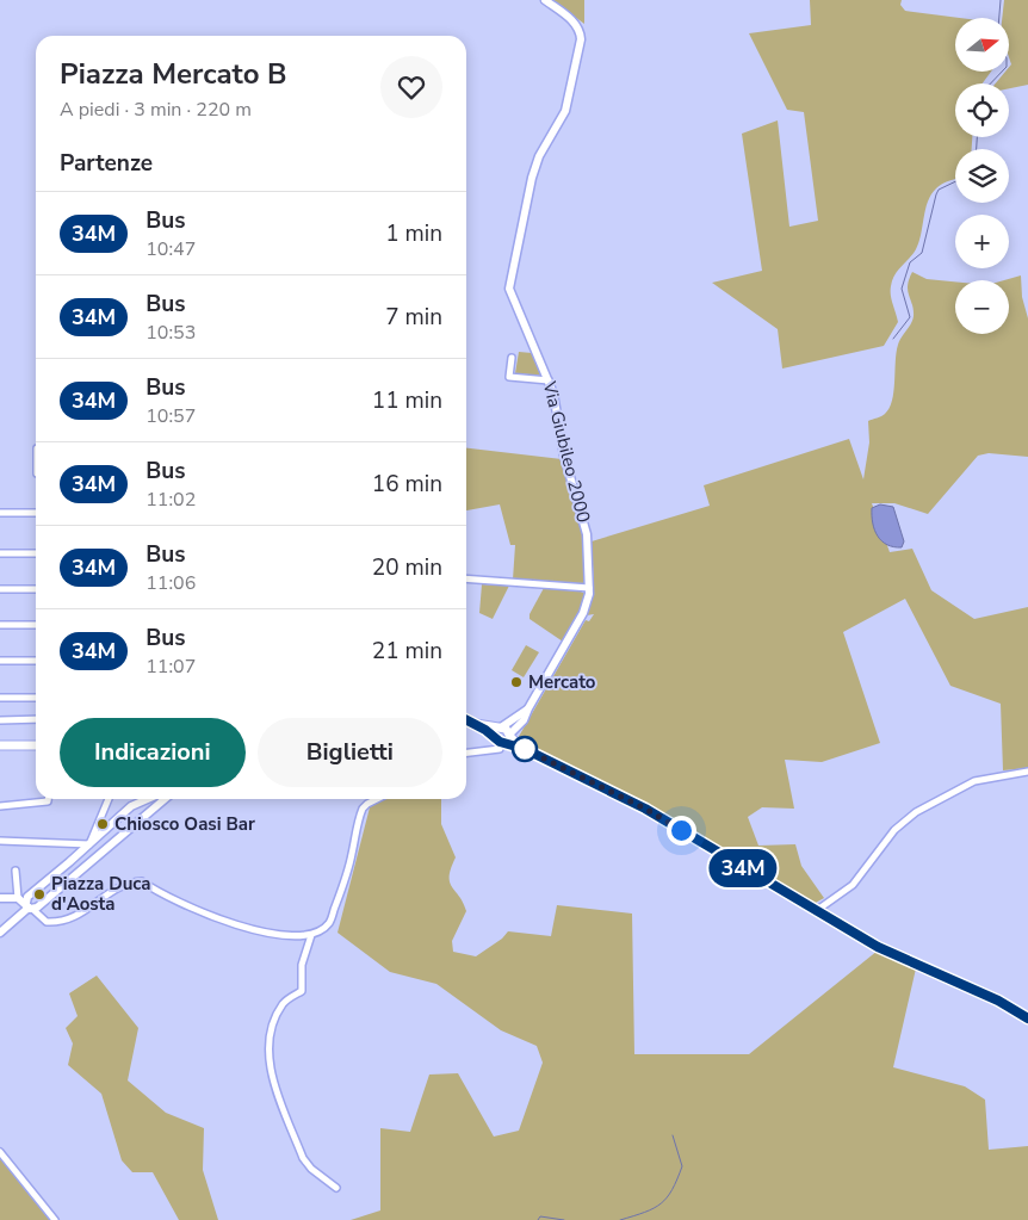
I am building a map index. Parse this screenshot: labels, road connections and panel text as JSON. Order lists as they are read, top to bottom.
{
  "streets": {
    "street": ["Via Giubileo 2000"]
  },
  "places": ["Mercato", "Chiosco Oasi Bar", "Piazza Duca d'Aosta"],
  "lines": ["bus line 34M"],
  "north": "right",
  "page": {
    "on_map": "34M",
    "map_buttons": ["+", "−"],
    "heading": [
      ["Piazza Mercato B", "A piedi · 3 min · 220 m"],
      "Partenze"
    ],
    "list": [
      {
        "mark": "34M",
        "name": "Bus",
        "note": "10:47",
        "value": "1 min"
      },
      {
        "mark": "34M",
        "name": "Bus",
        "note": "10:53",
        "value": "7 min"
      },
      {
        "mark": "34M",
        "name": "Bus",
        "note": "10:57",
        "value": "11 min"
      },
      {
        "mark": "34M",
        "name": "Bus",
        "note": "11:02",
        "value": "16 min"
      },
      {
        "mark": "34M",
        "name": "Bus",
        "note": "11:06",
        "value": "20 min"
      },
      {
        "mark": "34M",
        "name": "Bus",
        "note": "11:07",
        "value": "21 min"
      }
    ],
    "buttons": ["Indicazioni", "Biglietti"]
  }
}
